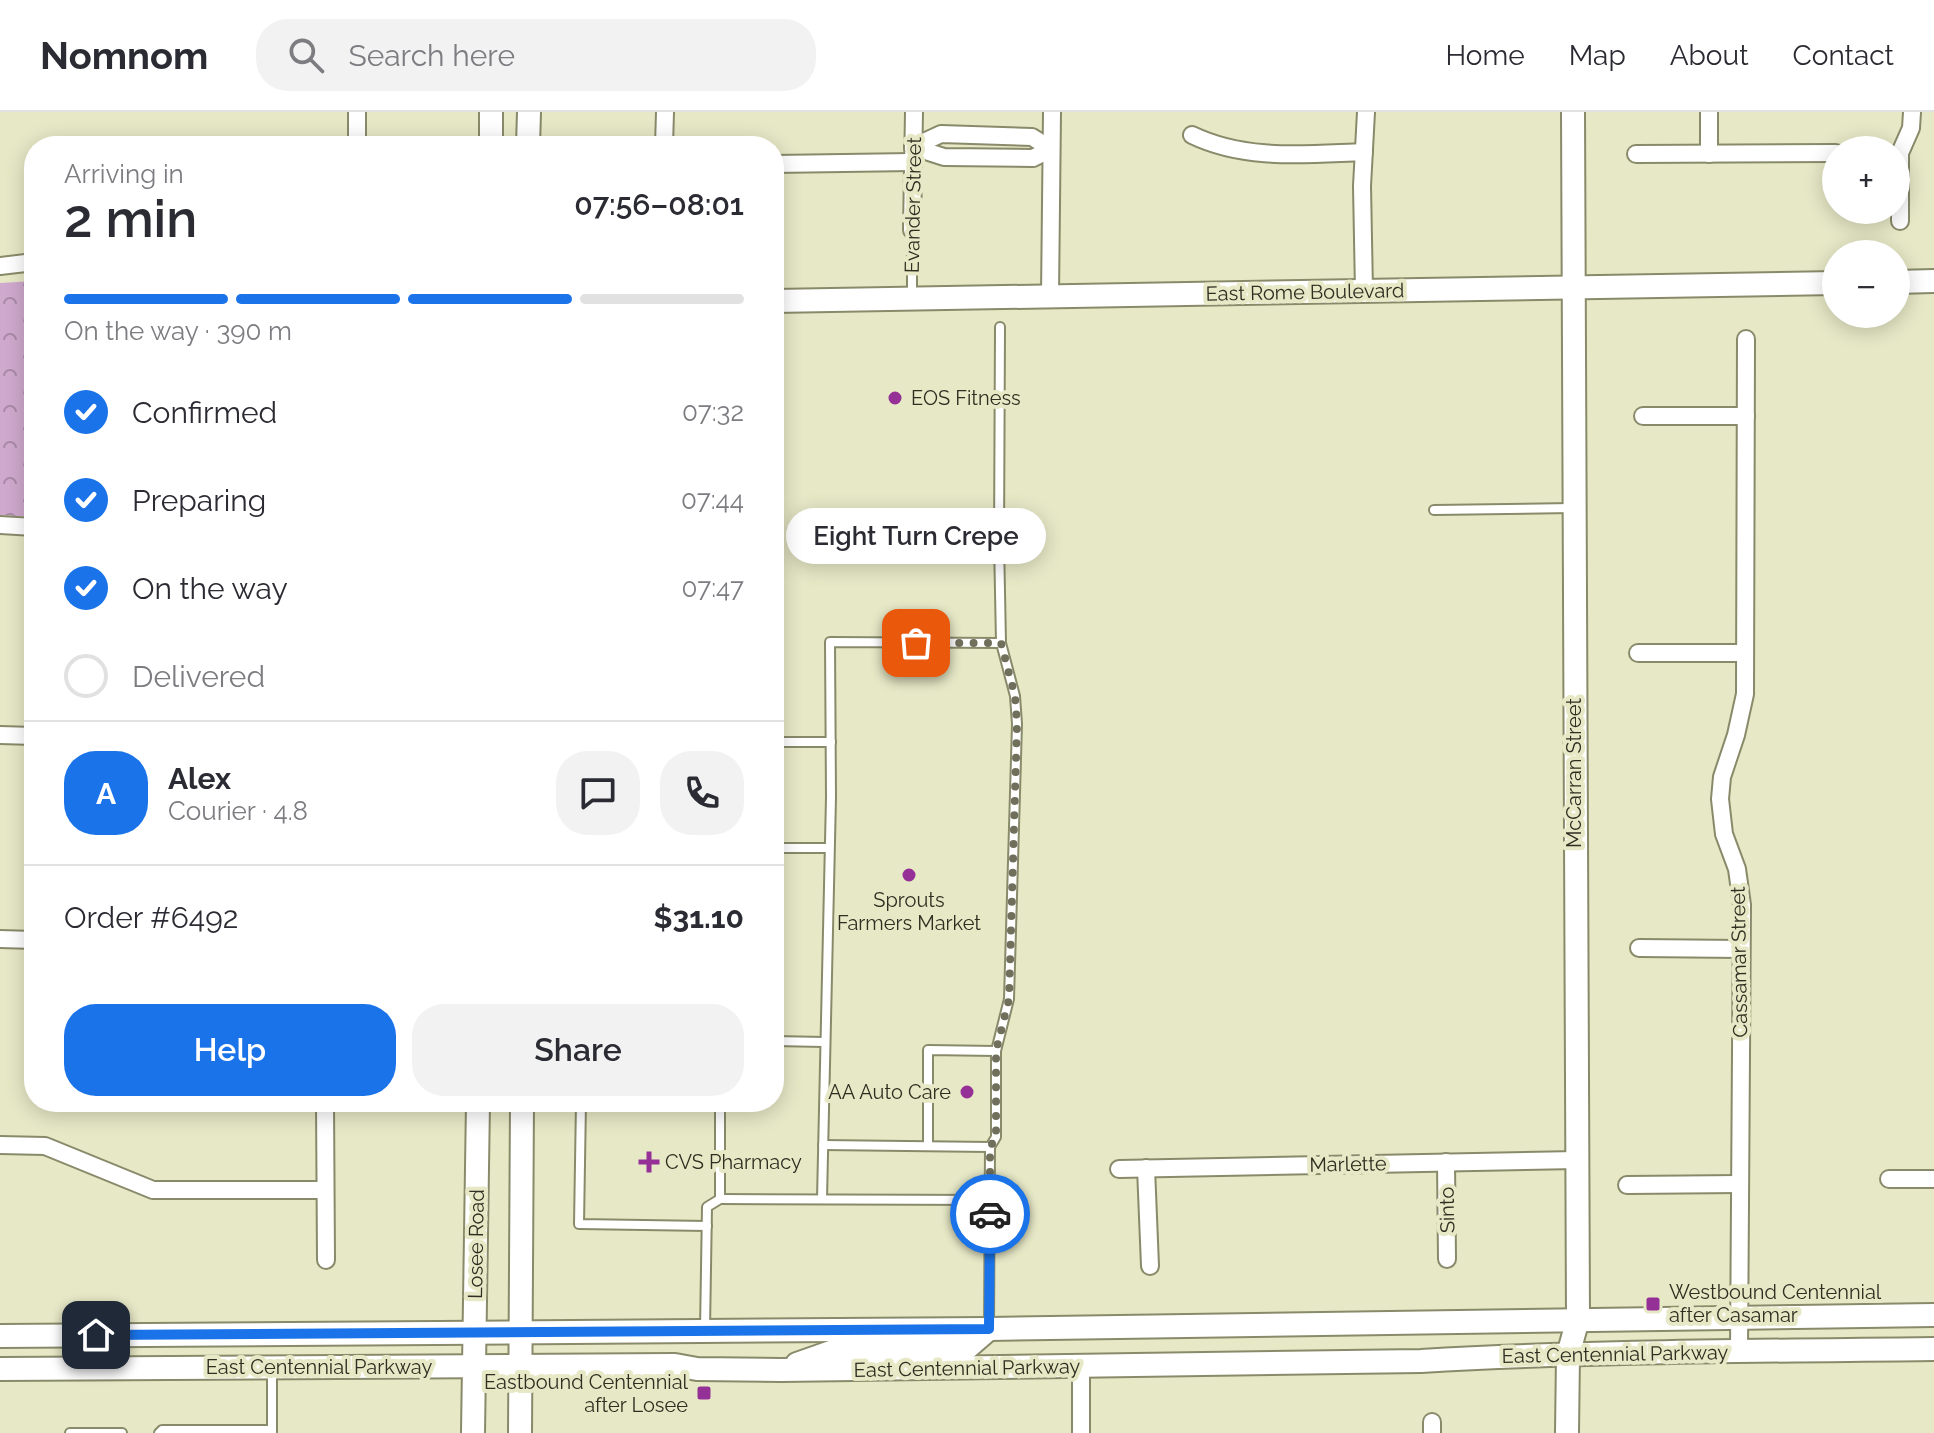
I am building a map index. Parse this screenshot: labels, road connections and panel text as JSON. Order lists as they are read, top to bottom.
{
  "streets": {
    "main road": [
      "East Rome Boulevard",
      "McCarran Street",
      "Losee Road",
      "East Centennial Parkway"
    ],
    "street": [
      "Evander Street",
      "Cassamar Street",
      "Marlette",
      "Sinto"
    ]
  },
  "crossings": [
    ["Evander Street", "East Rome Boulevard"],
    ["East Rome Boulevard", "McCarran Street"],
    ["McCarran Street", "Marlette"],
    ["McCarran Street", "East Centennial Parkway"],
    ["Cassamar Street", "East Centennial Parkway"],
    ["Marlette", "Sinto"],
    ["Losee Road", "East Centennial Parkway"]
  ],
  "places": {
    "other": [
      "EOS Fitness",
      "Eight Turn Crepe",
      "Sprouts Farmers Market",
      "AA Auto Care"
    ],
    "health": ["CVS Pharmacy"],
    "transit": ["Westbound Centennial after Casamar", "Eastbound Centennial after Losee"]
  },
  "page": {
    "header": "Nomnom",
    "search": "Search here",
    "nav": [
      "Home",
      "Map",
      "About",
      "Contact"
    ],
    "map_buttons": ["+", "−"],
    "heading": ["2 min", "Arriving in", "07:56–08:01"],
    "panel": [
      "Alex",
      "Courier · 4.8",
      "Order #6492",
      "$31.10"
    ],
    "bar": "On the way · 390 m",
    "list": [
      ["Confirmed", "07:32"],
      ["Preparing", "07:44"],
      ["On the way", "07:47"],
      "Delivered"
    ],
    "bubble": "Eight Turn Crepe",
    "round": "A",
    "buttons": ["Help", "Share"]
  }
}
